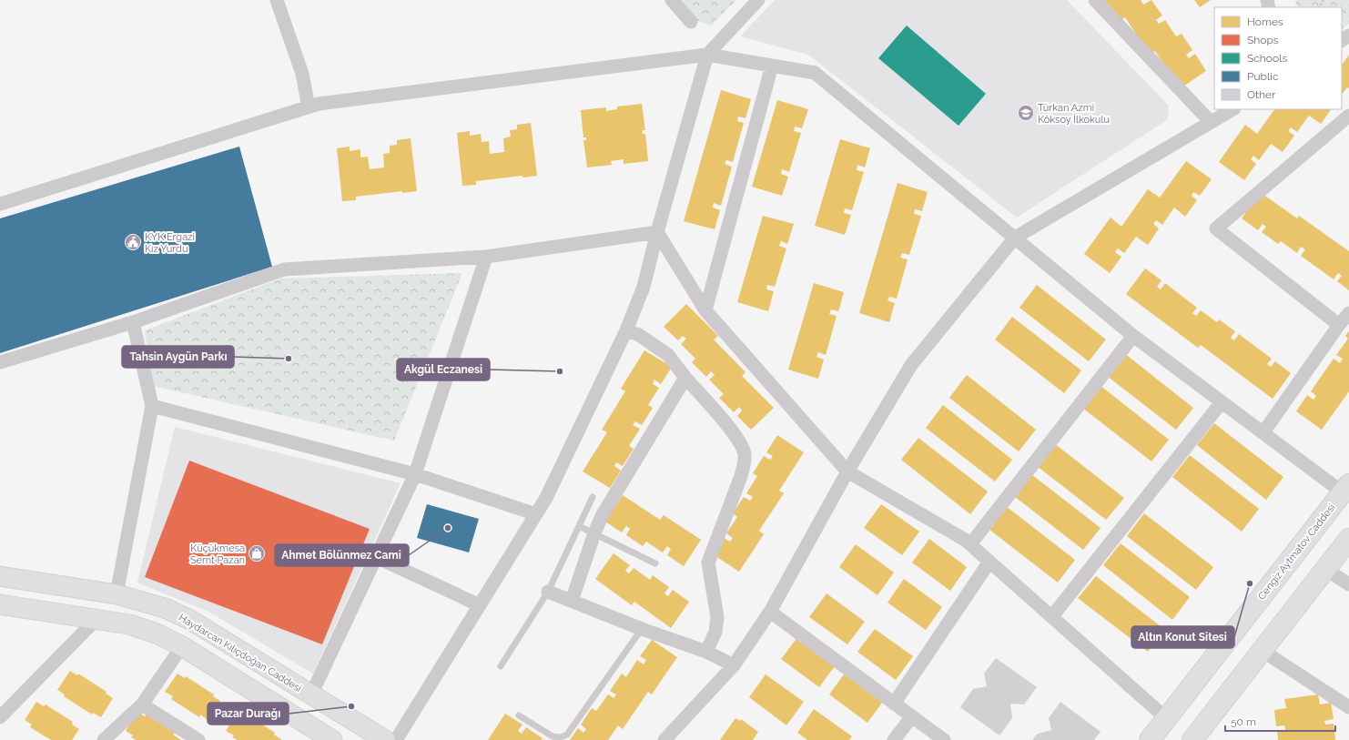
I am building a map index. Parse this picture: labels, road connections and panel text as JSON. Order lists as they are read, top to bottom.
{
  "streets": {
    "main road": ["Cengiz Aytmatov Caddesi", "Haydarcan Kılıçdoğan Caddesi"]
  },
  "places": {
    "school or university": ["Türkan Azmi Köksoy İlkokulu"],
    "public building": ["KYK Ergazi Kız Yurdu"],
    "other": [
      "Tahsin Aygün Parkı",
      "Akgül Eczanesi",
      "Ahmet Bölünmez Cami",
      "Altın Konut Sitesi",
      "Pazar Durağı"
    ],
    "shop": ["Küçükmesa Semt Pazarı"]
  },
  "legend": [
    "Homes",
    "Shops",
    "Schools",
    "Public",
    "Other"
  ],
  "scale_bar": "50 m"
}
